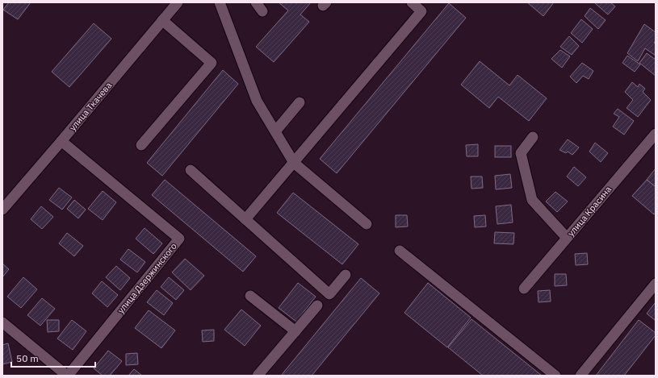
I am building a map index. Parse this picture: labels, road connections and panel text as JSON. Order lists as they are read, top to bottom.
{
  "streets": {
    "street": ["улица Ткачева", "улица Красина", "улица Дзержинского"]
  },
  "crossings": [
    ["улица Ткачева", "улица Дзержинского"]
  ],
  "scale_bar": "50 m"
}
